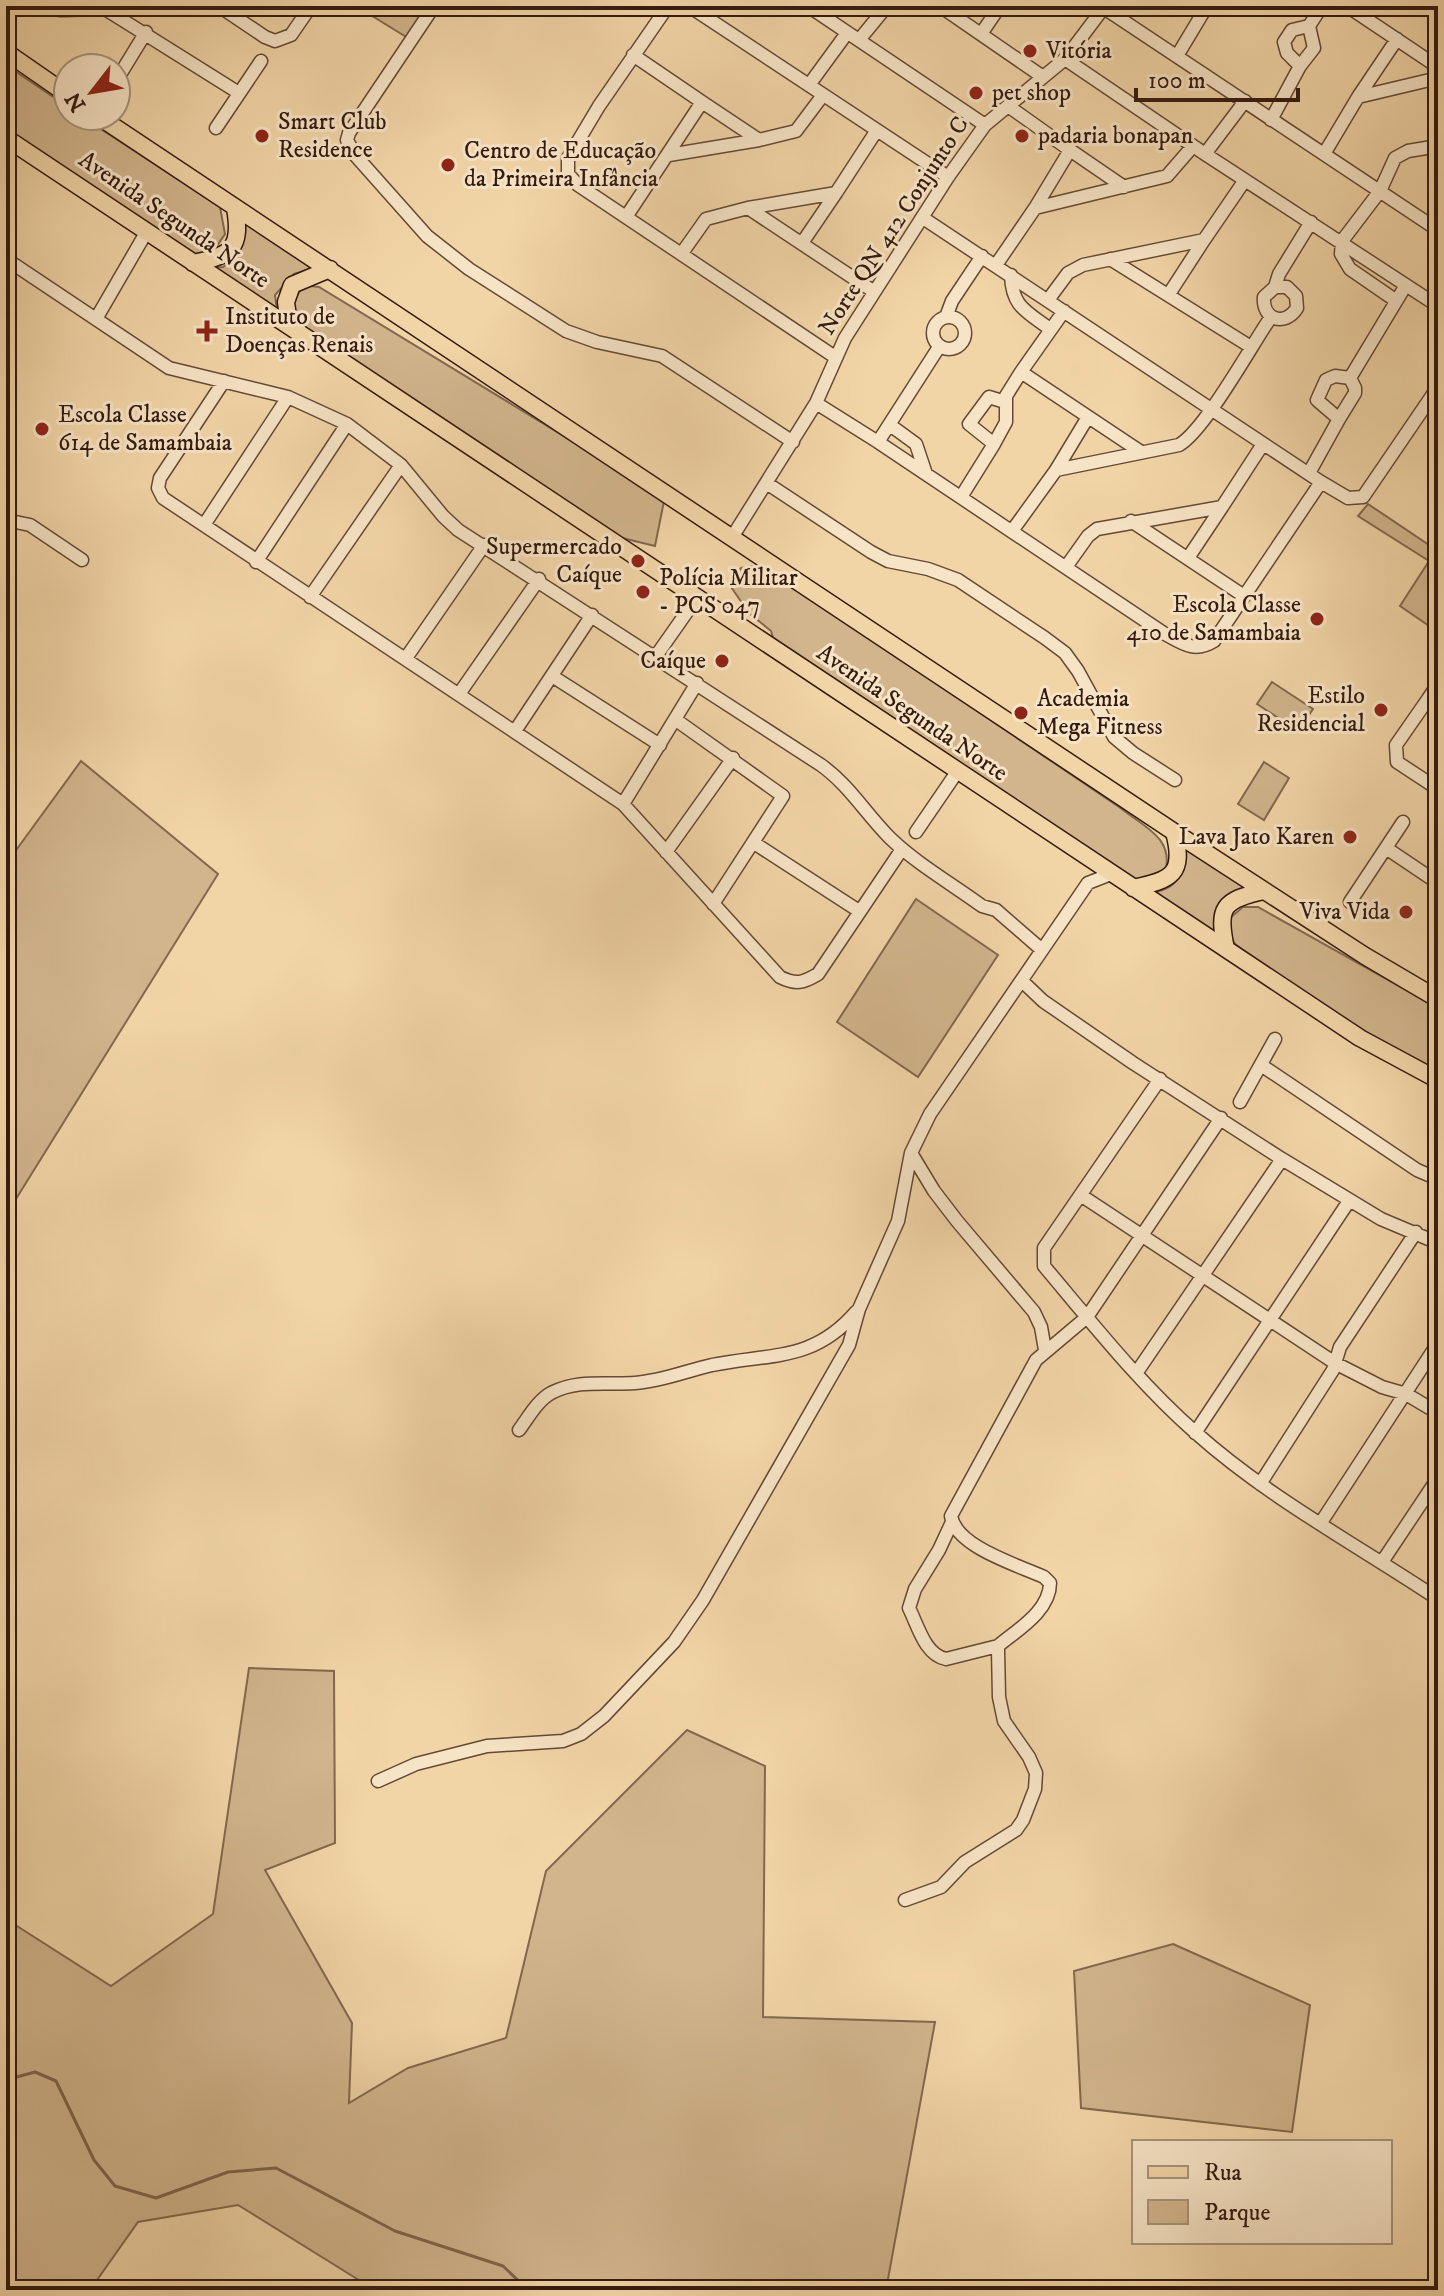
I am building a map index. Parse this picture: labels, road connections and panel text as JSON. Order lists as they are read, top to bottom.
{
  "streets": {
    "main road": ["Avenida Segunda Norte"],
    "street": ["Norte QN 412 Conjunto C"]
  },
  "crossings": [
    ["Avenida Segunda Norte", "Norte QN 412 Conjunto C"]
  ],
  "places": {
    "other": [
      "Vitória",
      "pet shop",
      "Smart Club Residence",
      "padaria bonapan",
      "Centro de Educação da Primeira Infância",
      "Escola Classe 614 de Samambaia",
      "Supermercado Caíque",
      "Polícia Militar - PCS 047",
      "Escola Classe 410 de Samambaia",
      "Caíque",
      "Estilo Residencial",
      "Academia Mega Fitness",
      "Lava Jato Karen",
      "Viva Vida"
    ],
    "health": ["Instituto de Doenças Renais"]
  },
  "legend": ["Rua", "Parque"],
  "scale_bar": "100 m",
  "north": "bottom left"
}
